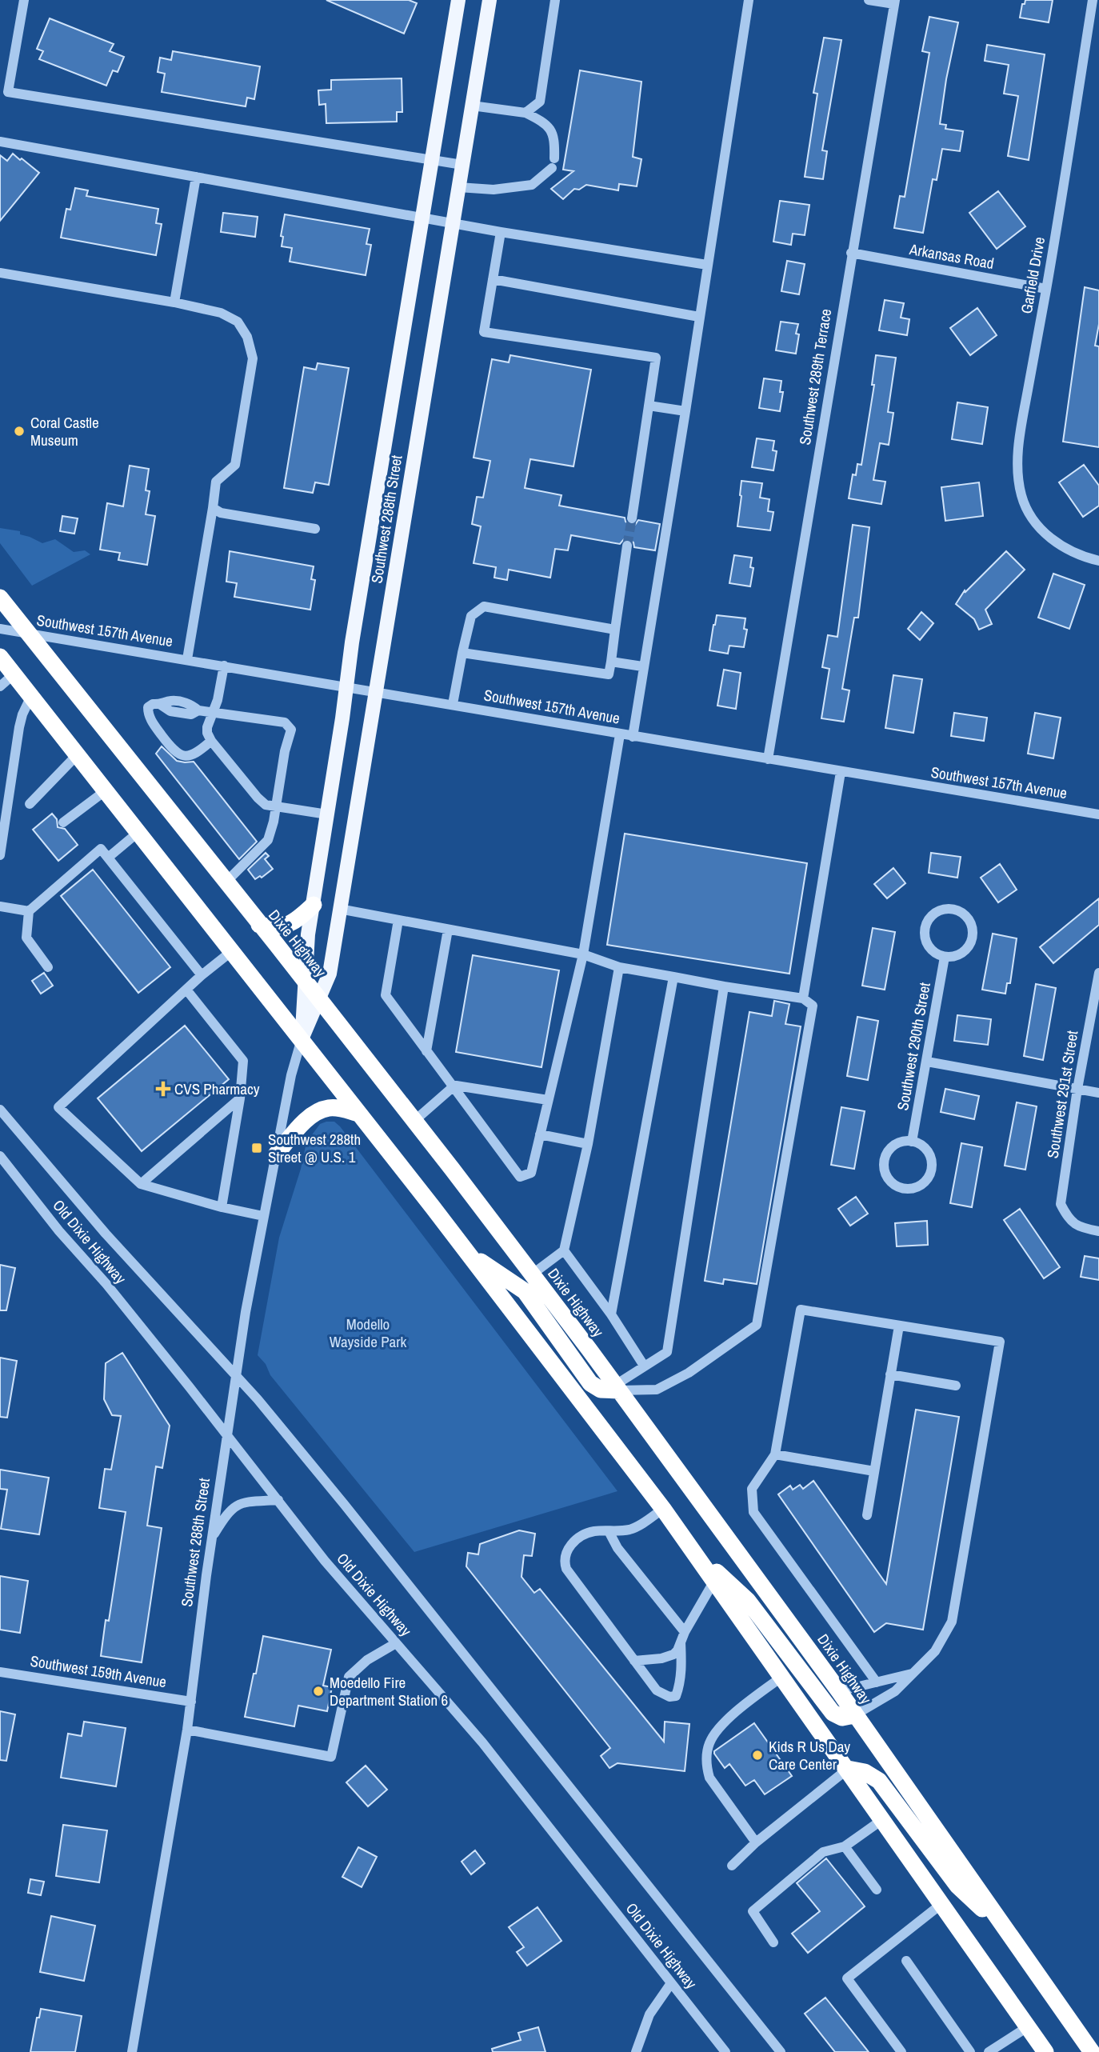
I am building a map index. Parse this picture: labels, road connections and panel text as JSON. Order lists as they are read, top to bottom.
{
  "streets": {
    "highway": ["Dixie Highway"],
    "main road": ["Southwest 288th Street"],
    "street": [
      "Arkansas Road",
      "Garfield Drive",
      "Southwest 289th Terrace",
      "Southwest 157th Avenue",
      "Southwest 290th Street",
      "Southwest 291st Street",
      "Old Dixie Highway",
      "Southwest 159th Avenue"
    ]
  },
  "crossings": [
    ["Arkansas Road", "Garfield Drive"],
    ["Arkansas Road", "Southwest 289th Terrace"],
    ["Southwest 289th Terrace", "Southwest 157th Avenue"],
    ["Southwest 288th Street", "Southwest 157th Avenue"],
    ["Southwest 288th Street", "Dixie Highway"],
    ["Southwest 288th Street", "Old Dixie Highway"],
    ["Southwest 288th Street", "Southwest 159th Avenue"],
    ["Southwest 157th Avenue", "Dixie Highway"]
  ],
  "parks": ["Modello Wayside Park"],
  "places": {
    "other": ["Coral Castle Museum", "Moedello Fire Department Station 6", "Kids R Us Day Care Center"],
    "health": ["CVS Pharmacy"],
    "transit": ["Southwest 288th Street @ U.S. 1"]
  }
}
